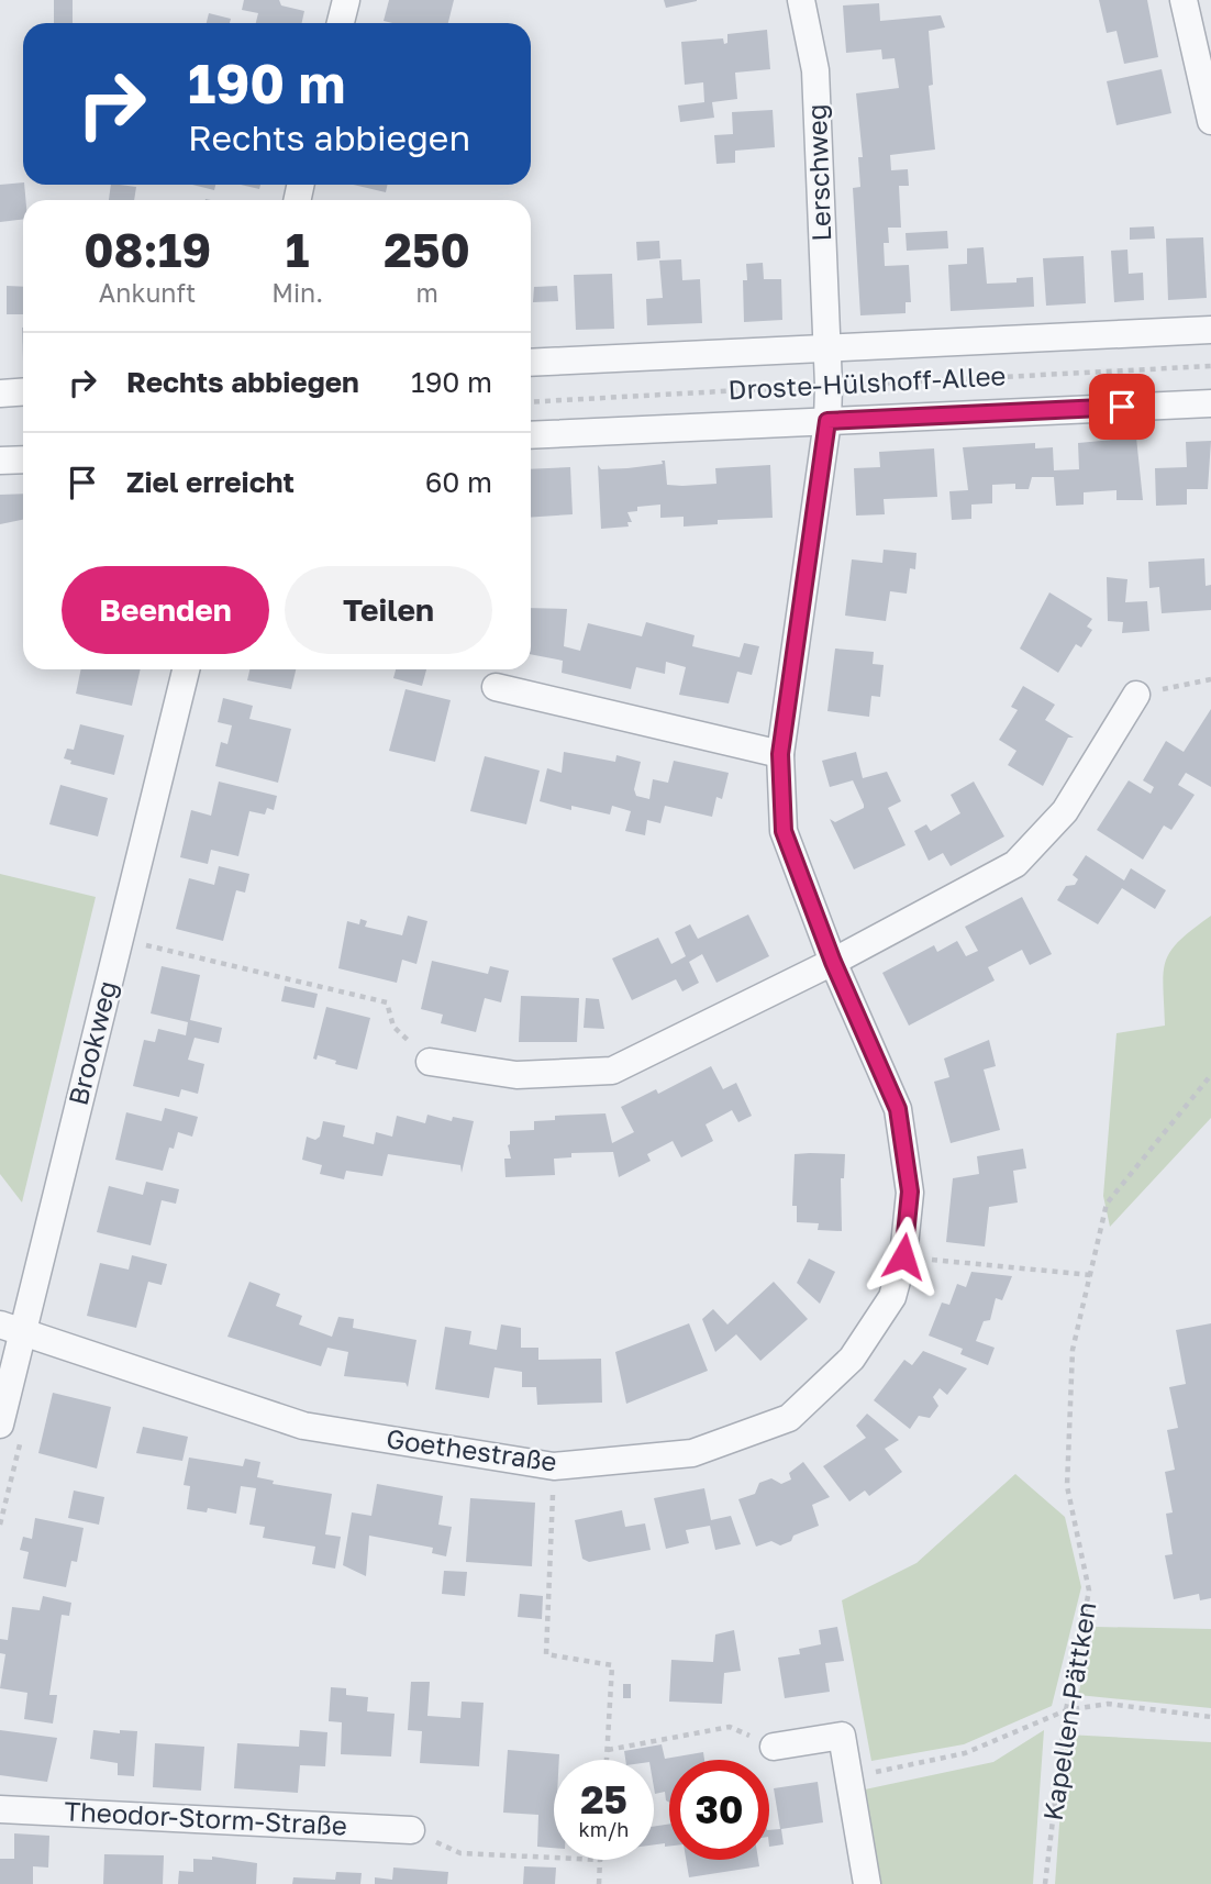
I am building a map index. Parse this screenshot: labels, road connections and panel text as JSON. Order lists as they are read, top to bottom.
{
  "streets": {
    "street": [
      "Lerschweg",
      "Droste-Hülshoff-Allee",
      "Brookweg",
      "Goethestraße",
      "Theodor-Storm-Straße"
    ],
    "path": ["Kapellen-Pättken"]
  },
  "crossings": [
    ["Lerschweg", "Droste-Hülshoff-Allee"],
    ["Lerschweg", "Goethestraße"],
    ["Droste-Hülshoff-Allee", "Goethestraße"],
    ["Brookweg", "Goethestraße"]
  ],
  "page": {
    "turn": ["190 m", "Rechts abbiegen"],
    "eta": [
      "08:19",
      "Ankunft",
      "1",
      "Min.",
      "250",
      "m"
    ],
    "list": [
      {
        "name": "Rechts abbiegen",
        "value": "190 m"
      },
      {
        "name": "Ziel erreicht",
        "value": "60 m"
      }
    ],
    "buttons": ["Beenden", "Teilen"],
    "speed": "25 km/h",
    "limit": "30"
  }
}
